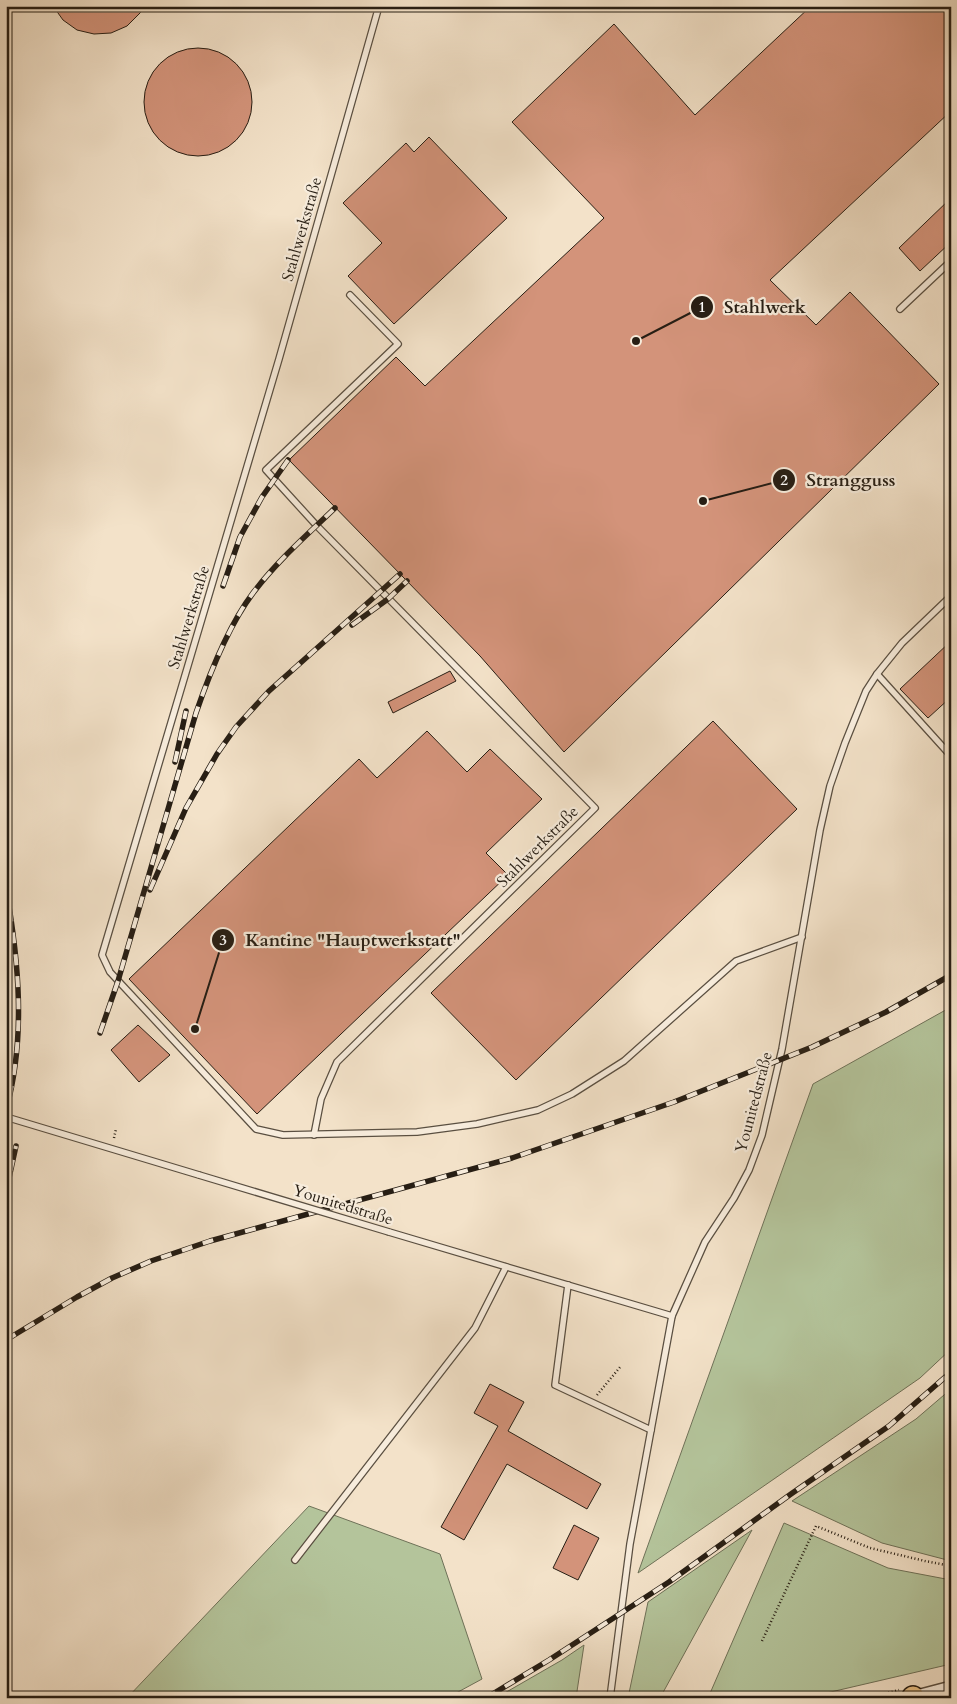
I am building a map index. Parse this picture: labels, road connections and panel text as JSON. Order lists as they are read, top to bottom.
{
  "streets": {
    "lane": ["Stahlwerkstraße", "Younitedstraße"]
  },
  "crossings": [
    ["Stahlwerkstraße", "Younitedstraße"]
  ],
  "places": ["Stahlwerk", "Strangguss", "Kantine \"Hauptwerkstatt\""]
}
